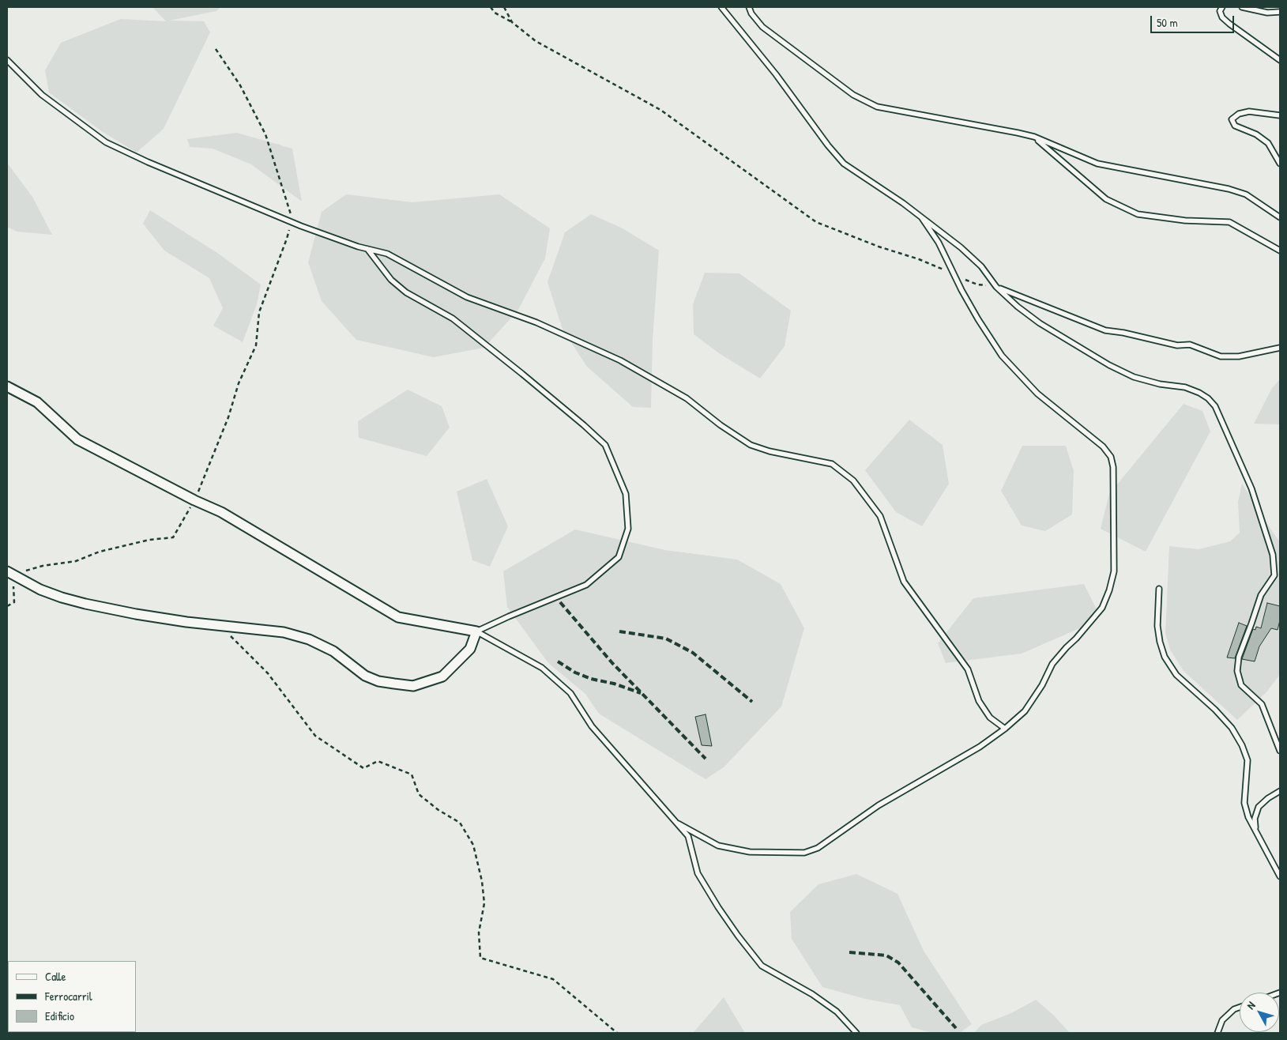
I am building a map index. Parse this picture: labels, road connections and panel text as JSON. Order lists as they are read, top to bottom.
{
  "legend": ["Calle", "Ferrocarril", "Edificio"],
  "scale_bar": "50 m",
  "north": "top left"
}
